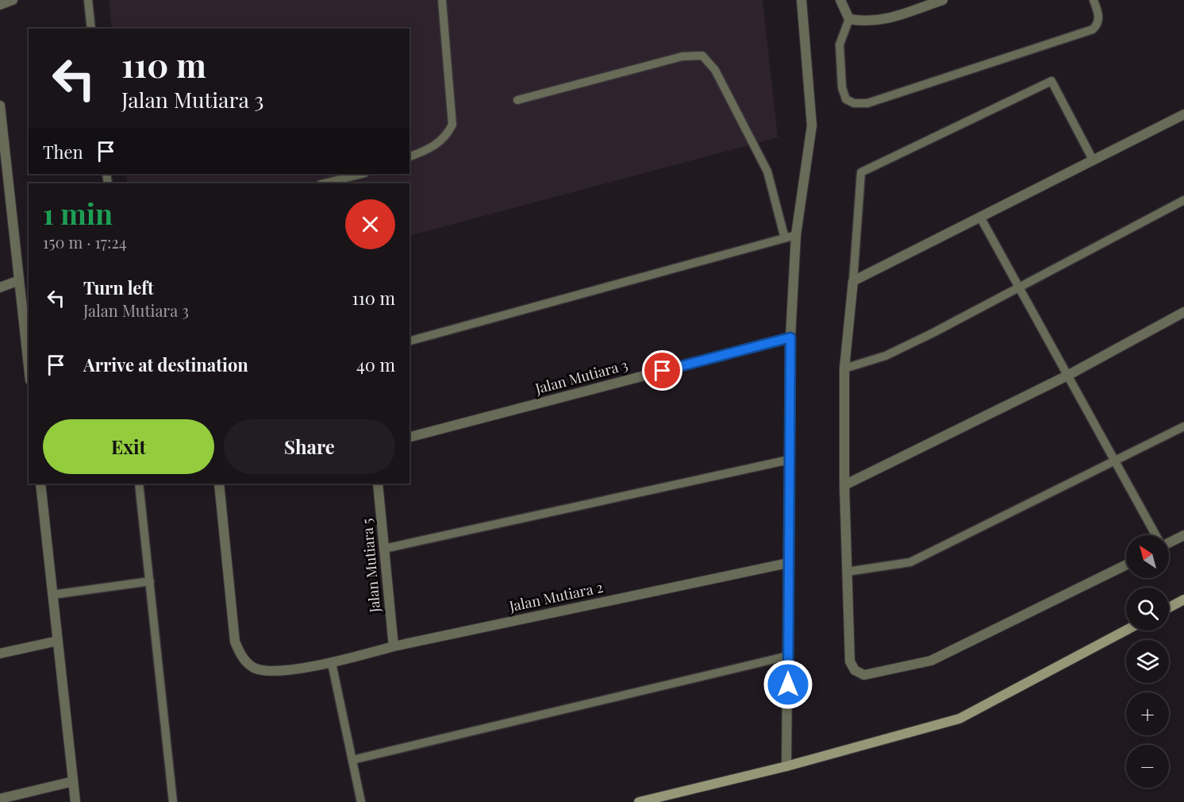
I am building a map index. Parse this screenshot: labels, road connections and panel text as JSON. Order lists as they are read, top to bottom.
{
  "streets": {
    "street": ["Jalan Mutiara 3", "Jalan Mutiara 5", "Jalan Mutiara 2"]
  },
  "crossings": [
    ["Jalan Mutiara 5", "Jalan Mutiara 2"]
  ],
  "north": "top left",
  "page": {
    "turn": ["110 m", "Jalan Mutiara 3"],
    "then": "Then",
    "heading": ["1 min", "150 m · 17:24"],
    "list": [
      {
        "name": "Turn left",
        "note": "Jalan Mutiara 3",
        "value": "110 m"
      },
      {
        "name": "Arrive at destination",
        "value": "40 m"
      }
    ],
    "buttons": ["Exit", "Share"],
    "map_buttons": ["+", "−"]
  }
}
